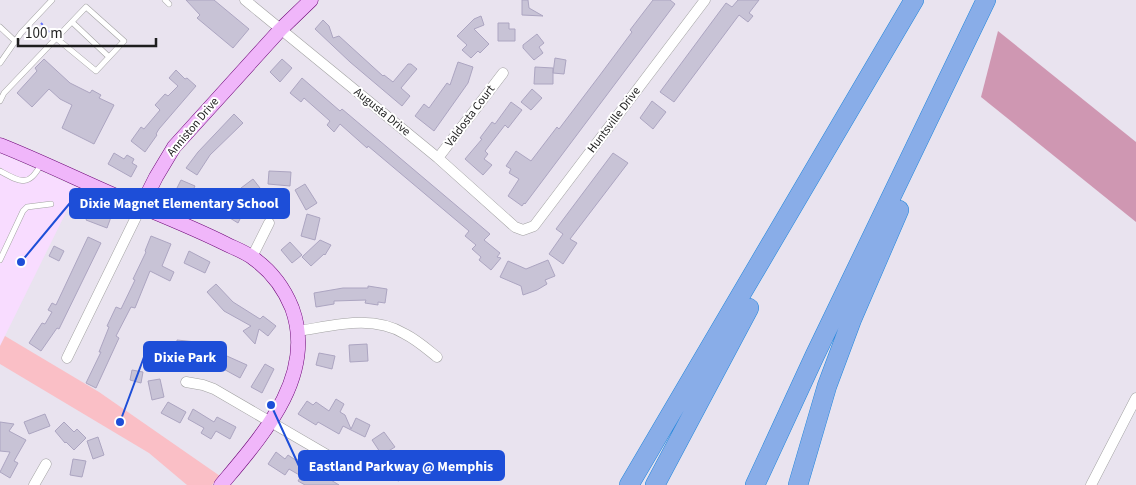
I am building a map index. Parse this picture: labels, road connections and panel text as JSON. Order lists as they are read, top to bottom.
{
  "streets": {
    "street": [
      "Augusta Drive",
      "Valdosta Court",
      "Huntsville Drive",
      "Anniston Drive"
    ]
  },
  "crossings": [
    ["Augusta Drive", "Valdosta Court"],
    ["Augusta Drive", "Huntsville Drive"],
    ["Augusta Drive", "Anniston Drive"]
  ],
  "places": ["Dixie Magnet Elementary School", "Eastland Parkway @ Memphis", "Dixie Park"],
  "scale_bar": "100 m"
}
